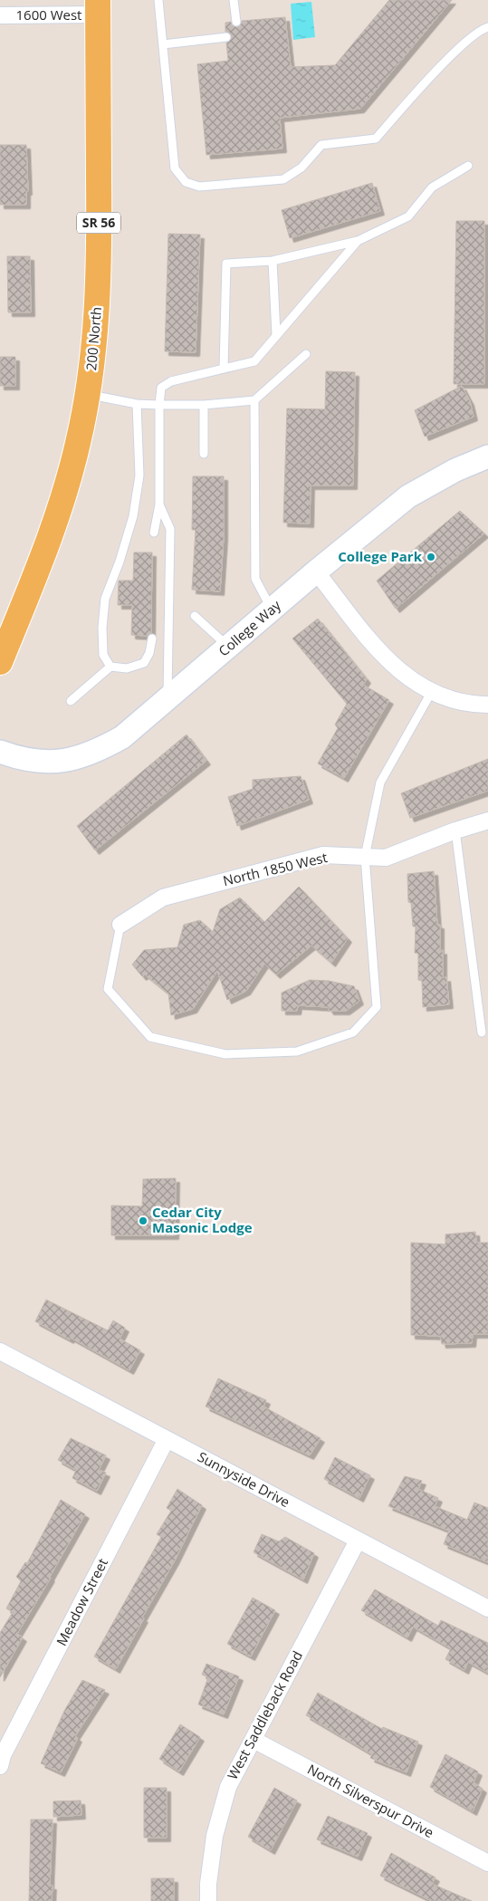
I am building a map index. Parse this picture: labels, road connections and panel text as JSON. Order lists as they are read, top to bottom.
{
  "streets": {
    "main road": ["SR 56", "200 North", "College Way"],
    "street": [
      "1600 West",
      "North 1850 West",
      "Sunnyside Drive",
      "Meadow Street",
      "West Saddleback Road",
      "North Silverspur Drive"
    ]
  },
  "crossings": [
    ["1600 West", "200 North"],
    ["Sunnyside Drive", "Meadow Street"],
    ["Sunnyside Drive", "West Saddleback Road"],
    ["West Saddleback Road", "North Silverspur Drive"]
  ],
  "places": ["College Park", "Cedar City Masonic Lodge"]
}
